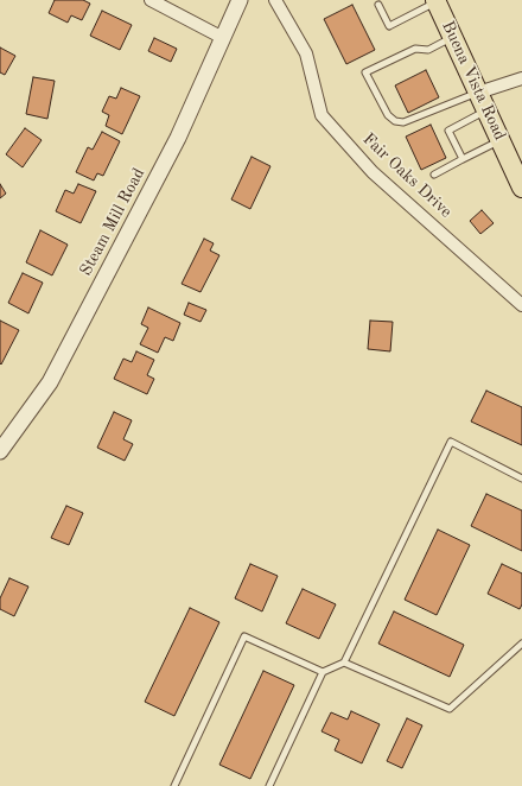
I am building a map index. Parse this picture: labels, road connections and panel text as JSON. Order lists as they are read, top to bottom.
{
  "streets": {
    "main road": ["Buena Vista Road"],
    "street": ["Fair Oaks Drive", "Steam Mill Road"]
  }
}
